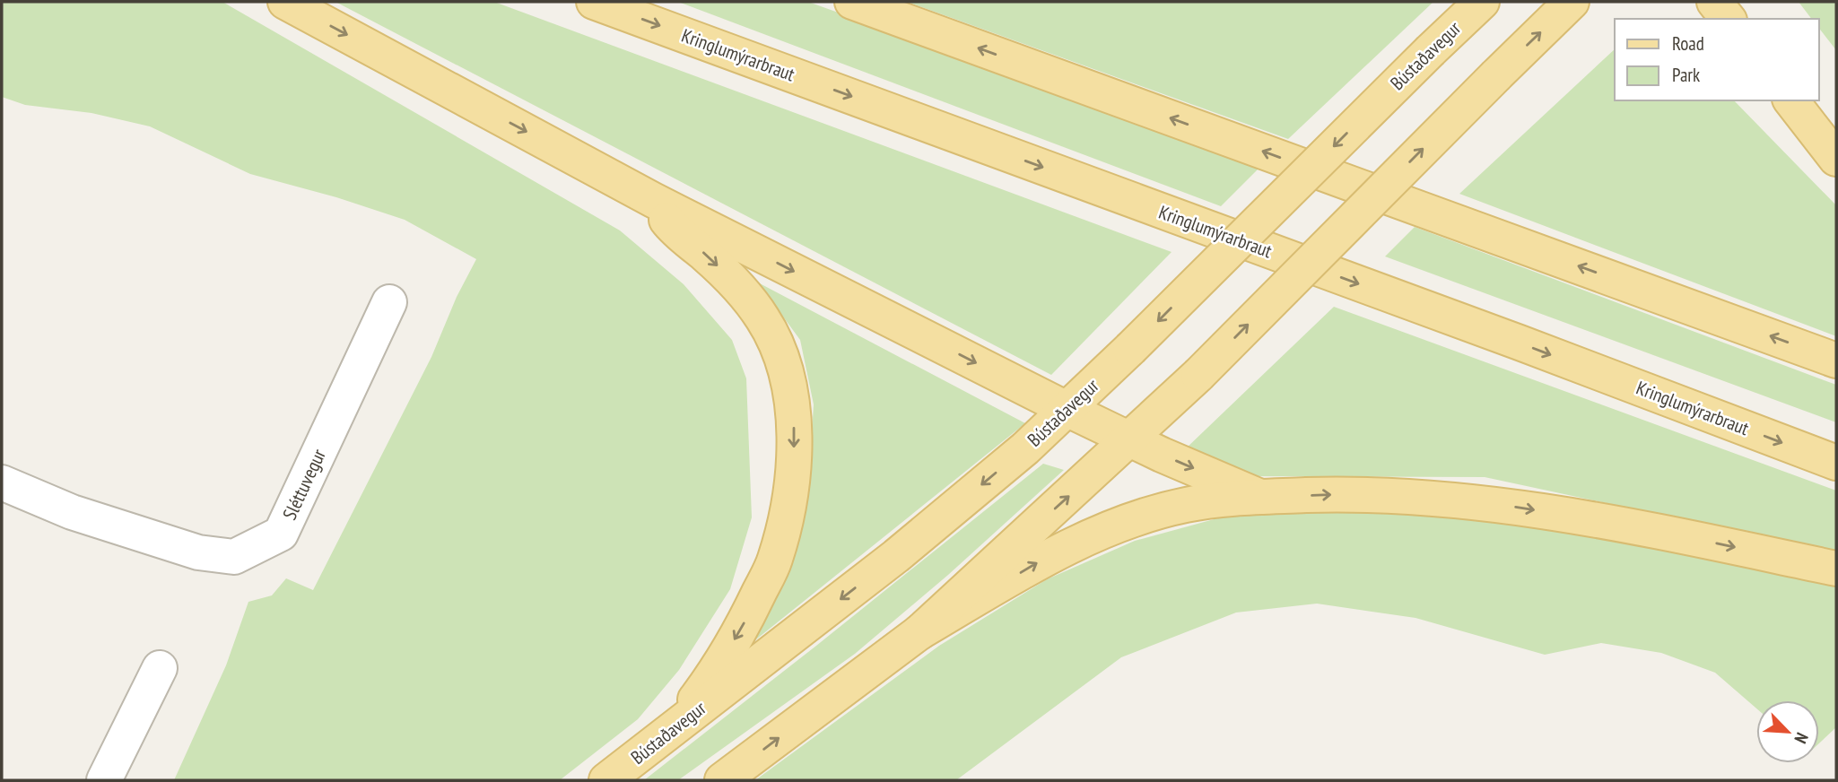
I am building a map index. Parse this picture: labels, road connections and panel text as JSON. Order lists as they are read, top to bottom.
{
  "streets": {
    "main road": ["Kringlumýrarbraut", "Bústaðavegur"],
    "street": ["Sléttuvegur"]
  },
  "legend": ["Road", "Park"],
  "north": "bottom right"
}
